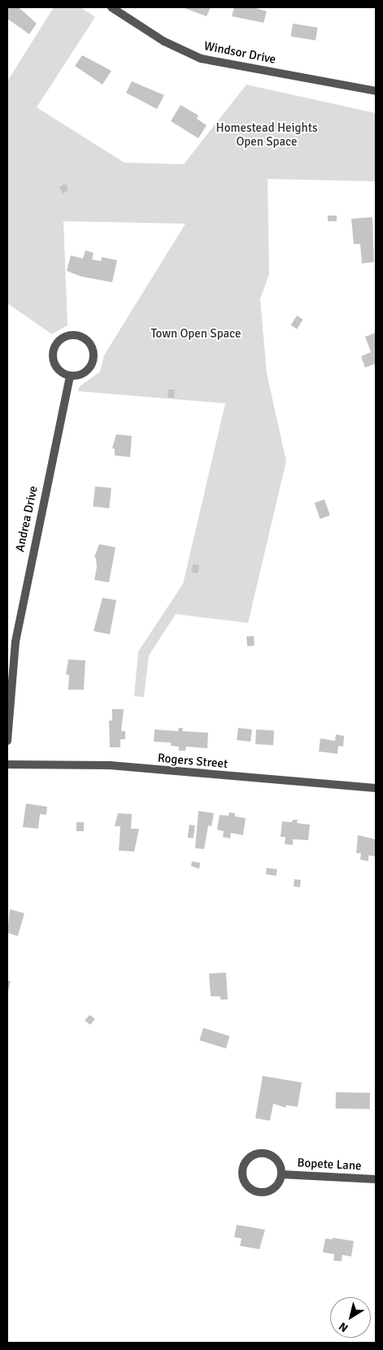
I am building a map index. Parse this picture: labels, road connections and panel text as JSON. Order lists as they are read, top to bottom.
{
  "streets": {
    "street": [
      "Windsor Drive",
      "Andrea Drive",
      "Rogers Street",
      "Bopete Lane"
    ]
  },
  "parks": ["Homestead Heights Open Space", "Town Open Space"],
  "north": "bottom left"
}
